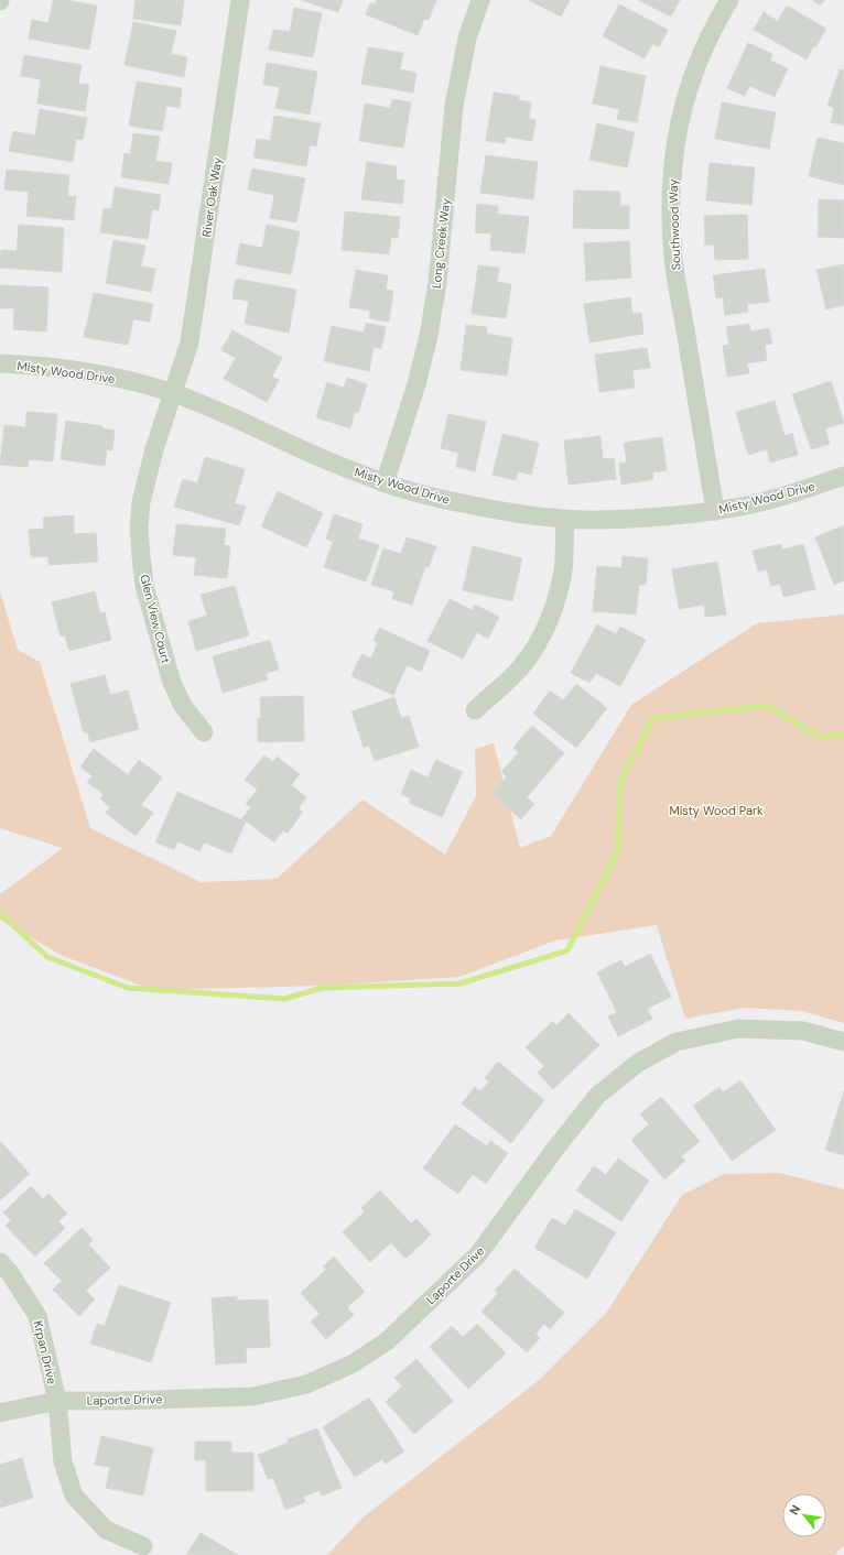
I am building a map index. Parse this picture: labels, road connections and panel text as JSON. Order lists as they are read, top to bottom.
{
  "streets": {
    "street": [
      "River Oak Way",
      "Southwood Way",
      "Long Creek Way",
      "Misty Wood Drive",
      "Glen View Court",
      "Laporte Drive",
      "Krpan Drive"
    ]
  },
  "crossings": [
    ["River Oak Way", "Misty Wood Drive"],
    ["River Oak Way", "Glen View Court"],
    ["Southwood Way", "Misty Wood Drive"],
    ["Long Creek Way", "Misty Wood Drive"],
    ["Misty Wood Drive", "Glen View Court"],
    ["Laporte Drive", "Krpan Drive"]
  ],
  "parks": ["Misty Wood Park"],
  "north": "top left"
}
